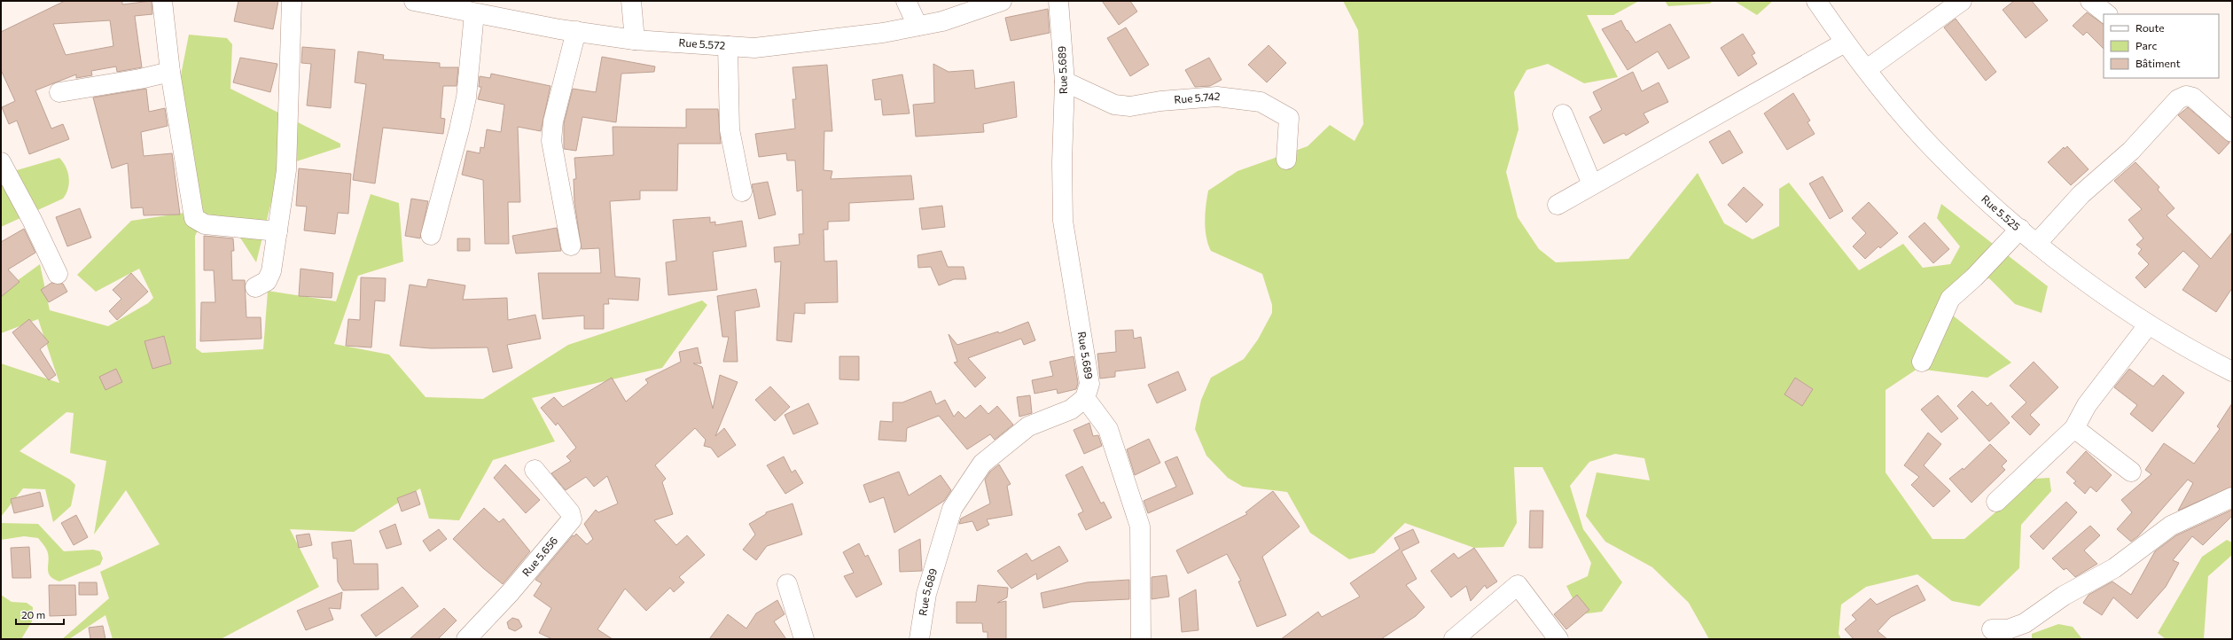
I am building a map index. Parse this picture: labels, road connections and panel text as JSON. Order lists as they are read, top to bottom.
{
  "streets": {
    "street": [
      "Rue 5.572",
      "Rue 5.689",
      "Rue 5.742",
      "Rue 5.525",
      "Rue 5.656"
    ]
  },
  "crossings": [
    ["Rue 5.689", "Rue 5.742"]
  ],
  "legend": ["Route", "Parc", "Bâtiment"],
  "scale_bar": "20 m"
}
